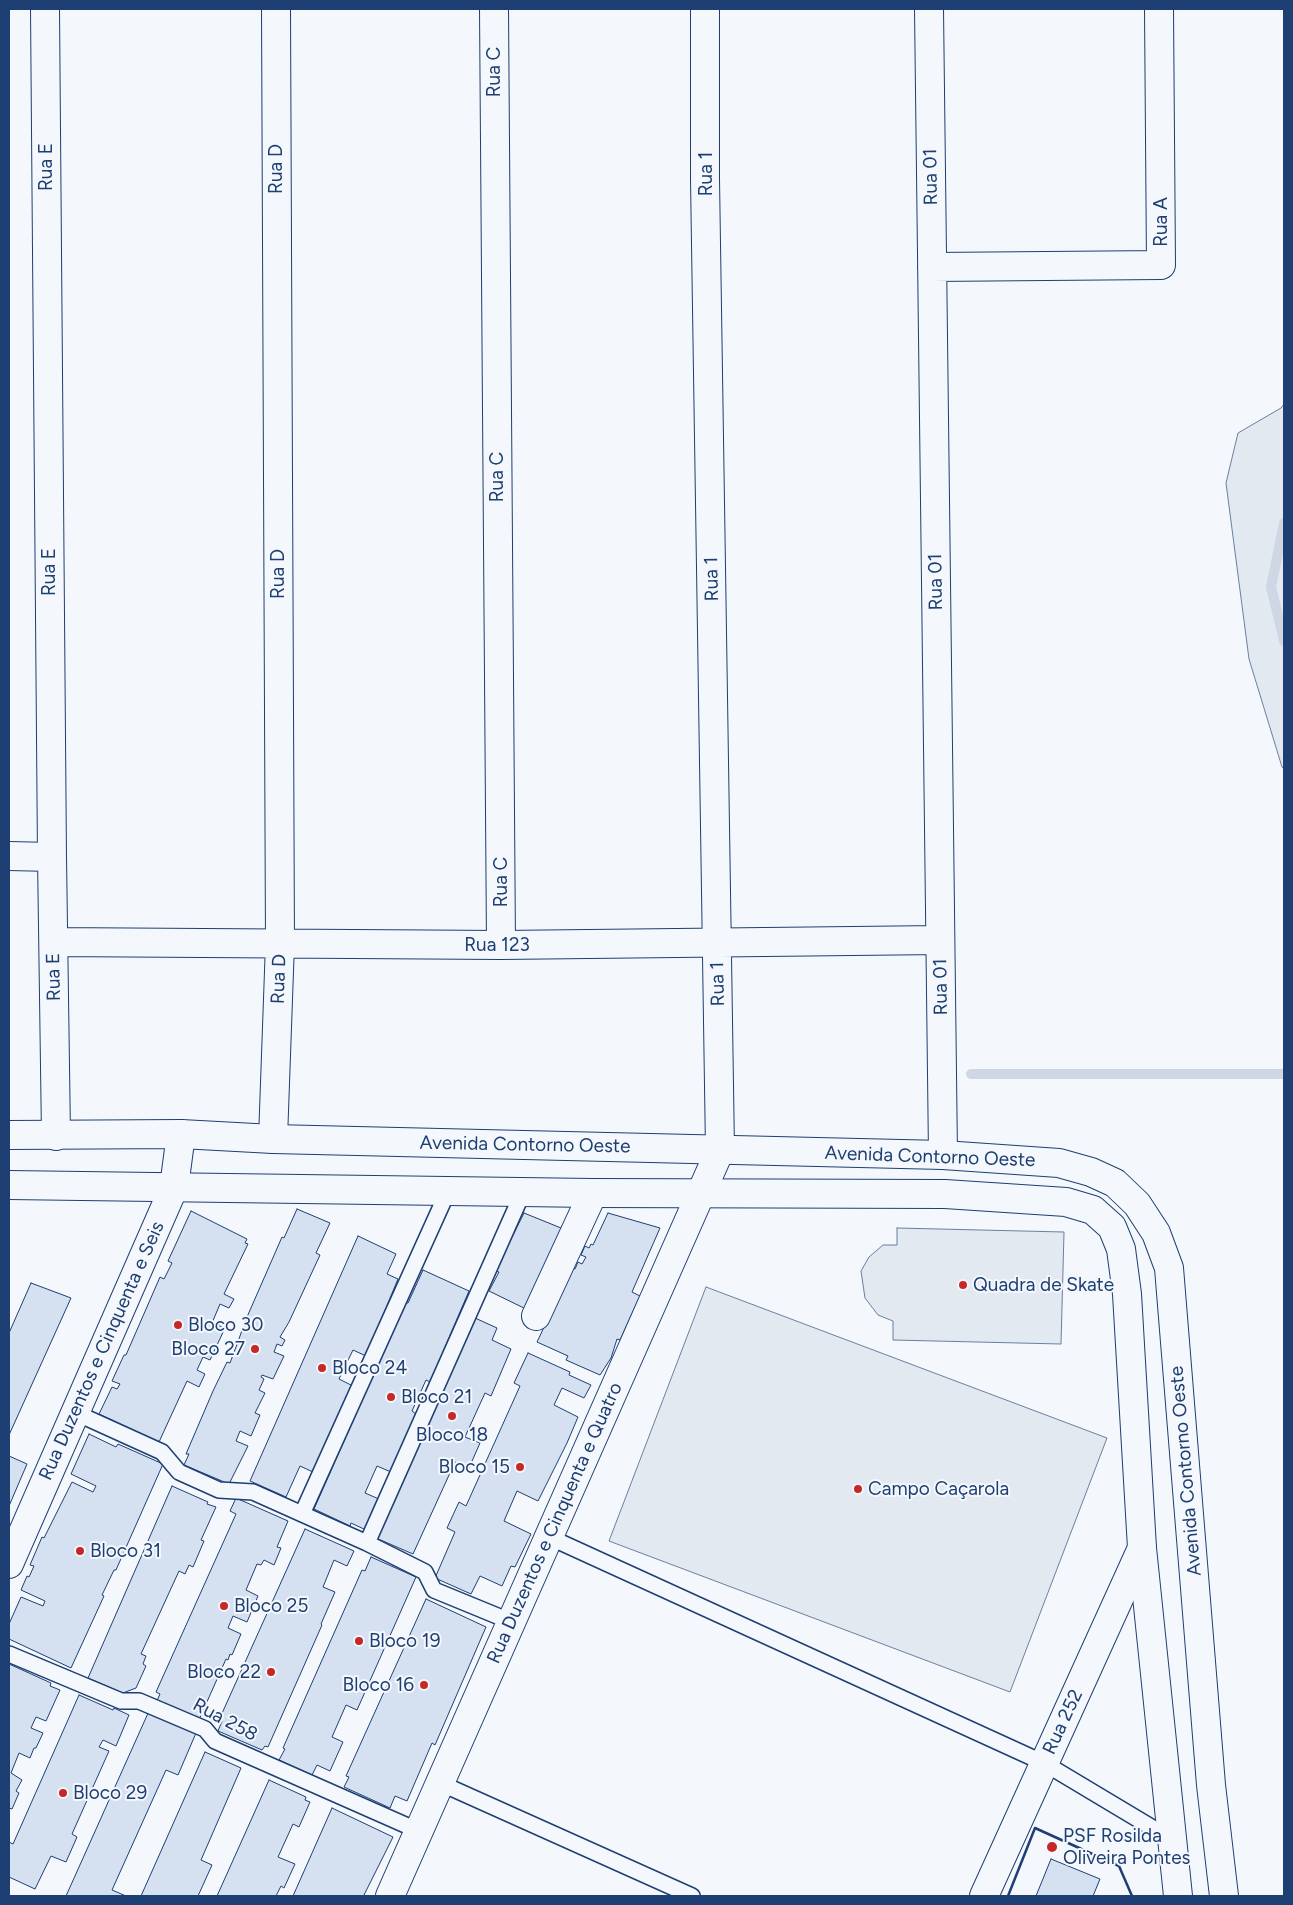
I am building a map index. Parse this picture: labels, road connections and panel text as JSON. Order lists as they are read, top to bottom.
{
  "streets": {
    "street": [
      "Rua C",
      "Rua E",
      "Rua D",
      "Rua 1",
      "Rua 01",
      "Rua A",
      "Rua 123",
      "Avenida Contorno Oeste",
      "Rua Duzentos e Cinquenta e Seis",
      "Rua Duzentos e Cinquenta e Quatro",
      "Rua 252"
    ],
    "lane": ["Rua 258"]
  },
  "crossings": [
    ["Rua C", "Rua 123"],
    ["Rua E", "Rua 123"],
    ["Rua E", "Avenida Contorno Oeste"],
    ["Rua D", "Rua 123"],
    ["Rua D", "Avenida Contorno Oeste"],
    ["Rua 1", "Rua 123"],
    ["Rua 1", "Avenida Contorno Oeste"],
    ["Rua 1", "Rua Duzentos e Cinquenta e Quatro"],
    ["Rua 01", "Rua A"],
    ["Rua 01", "Rua 123"],
    ["Rua 01", "Avenida Contorno Oeste"],
    ["Avenida Contorno Oeste", "Rua Duzentos e Cinquenta e Seis"],
    ["Avenida Contorno Oeste", "Rua Duzentos e Cinquenta e Quatro"],
    ["Avenida Contorno Oeste", "Rua 252"],
    ["Rua Duzentos e Cinquenta e Quatro", "Rua 258"]
  ],
  "places": [
    "Quadra de Skate",
    "Bloco 30",
    "Bloco 27",
    "Bloco 24",
    "Bloco 21",
    "Bloco 18",
    "Bloco 15",
    "Campo Caçarola",
    "Bloco 31",
    "Bloco 25",
    "Bloco 19",
    "Bloco 22",
    "Bloco 16",
    "Bloco 29",
    "PSF Rosilda Oliveira Pontes"
  ]
}
